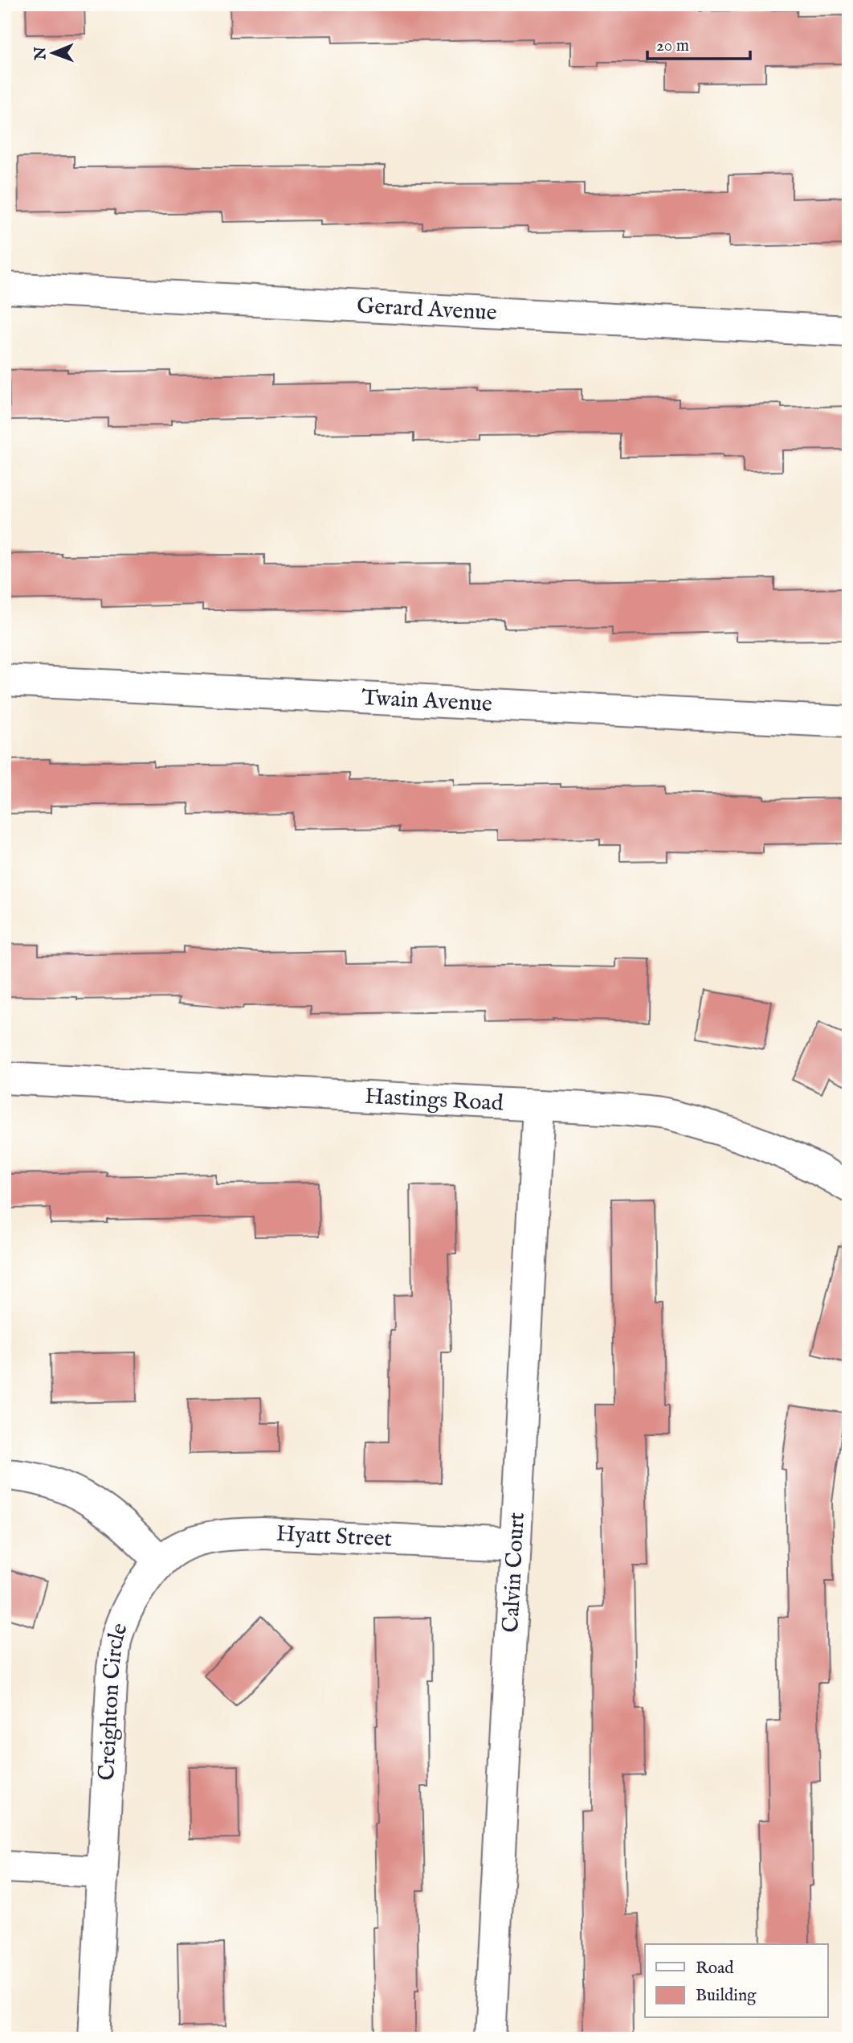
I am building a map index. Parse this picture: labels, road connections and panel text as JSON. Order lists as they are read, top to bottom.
{
  "streets": {
    "street": [
      "Gerard Avenue",
      "Twain Avenue",
      "Hastings Road",
      "Hyatt Street",
      "Calvin Court",
      "Creighton Circle"
    ]
  },
  "crossings": [
    ["Hastings Road", "Calvin Court"],
    ["Hyatt Street", "Calvin Court"],
    ["Hyatt Street", "Creighton Circle"]
  ],
  "legend": ["Road", "Building"],
  "scale_bar": "20 m",
  "north": "left"
}
